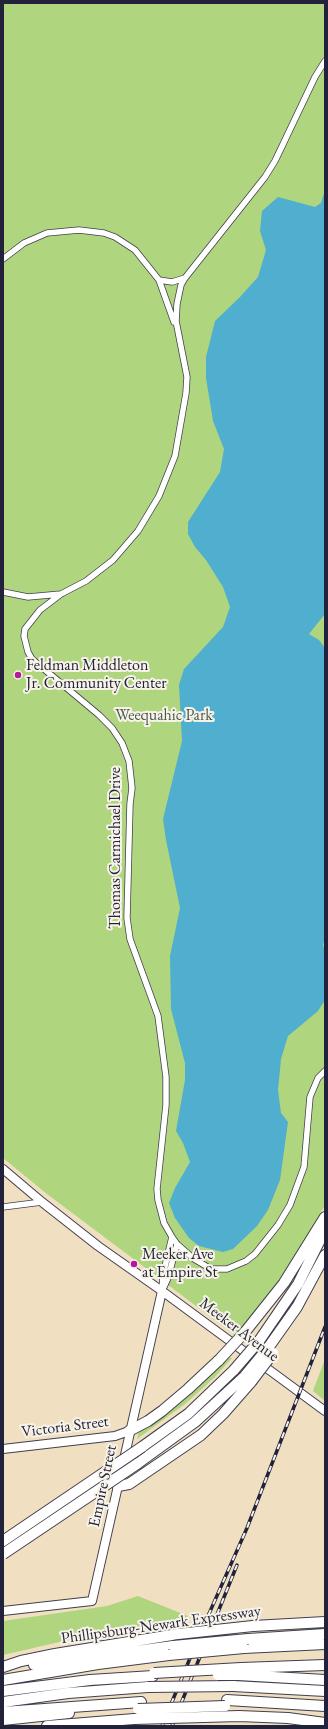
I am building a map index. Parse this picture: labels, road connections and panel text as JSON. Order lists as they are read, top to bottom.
{
  "streets": {
    "highway": ["Phillipsburg-Newark Expressway"],
    "street": [
      "Thomas Carmichael Drive",
      "Meeker Avenue",
      "Victoria Street",
      "Empire Street"
    ]
  },
  "crossings": [
    ["Meeker Avenue", "Empire Street"],
    ["Victoria Street", "Empire Street"]
  ],
  "parks": ["Weequahic Park"],
  "places": ["Feldman Middleton Jr. Community Center", "Meeker Ave at Empire St"]
}
